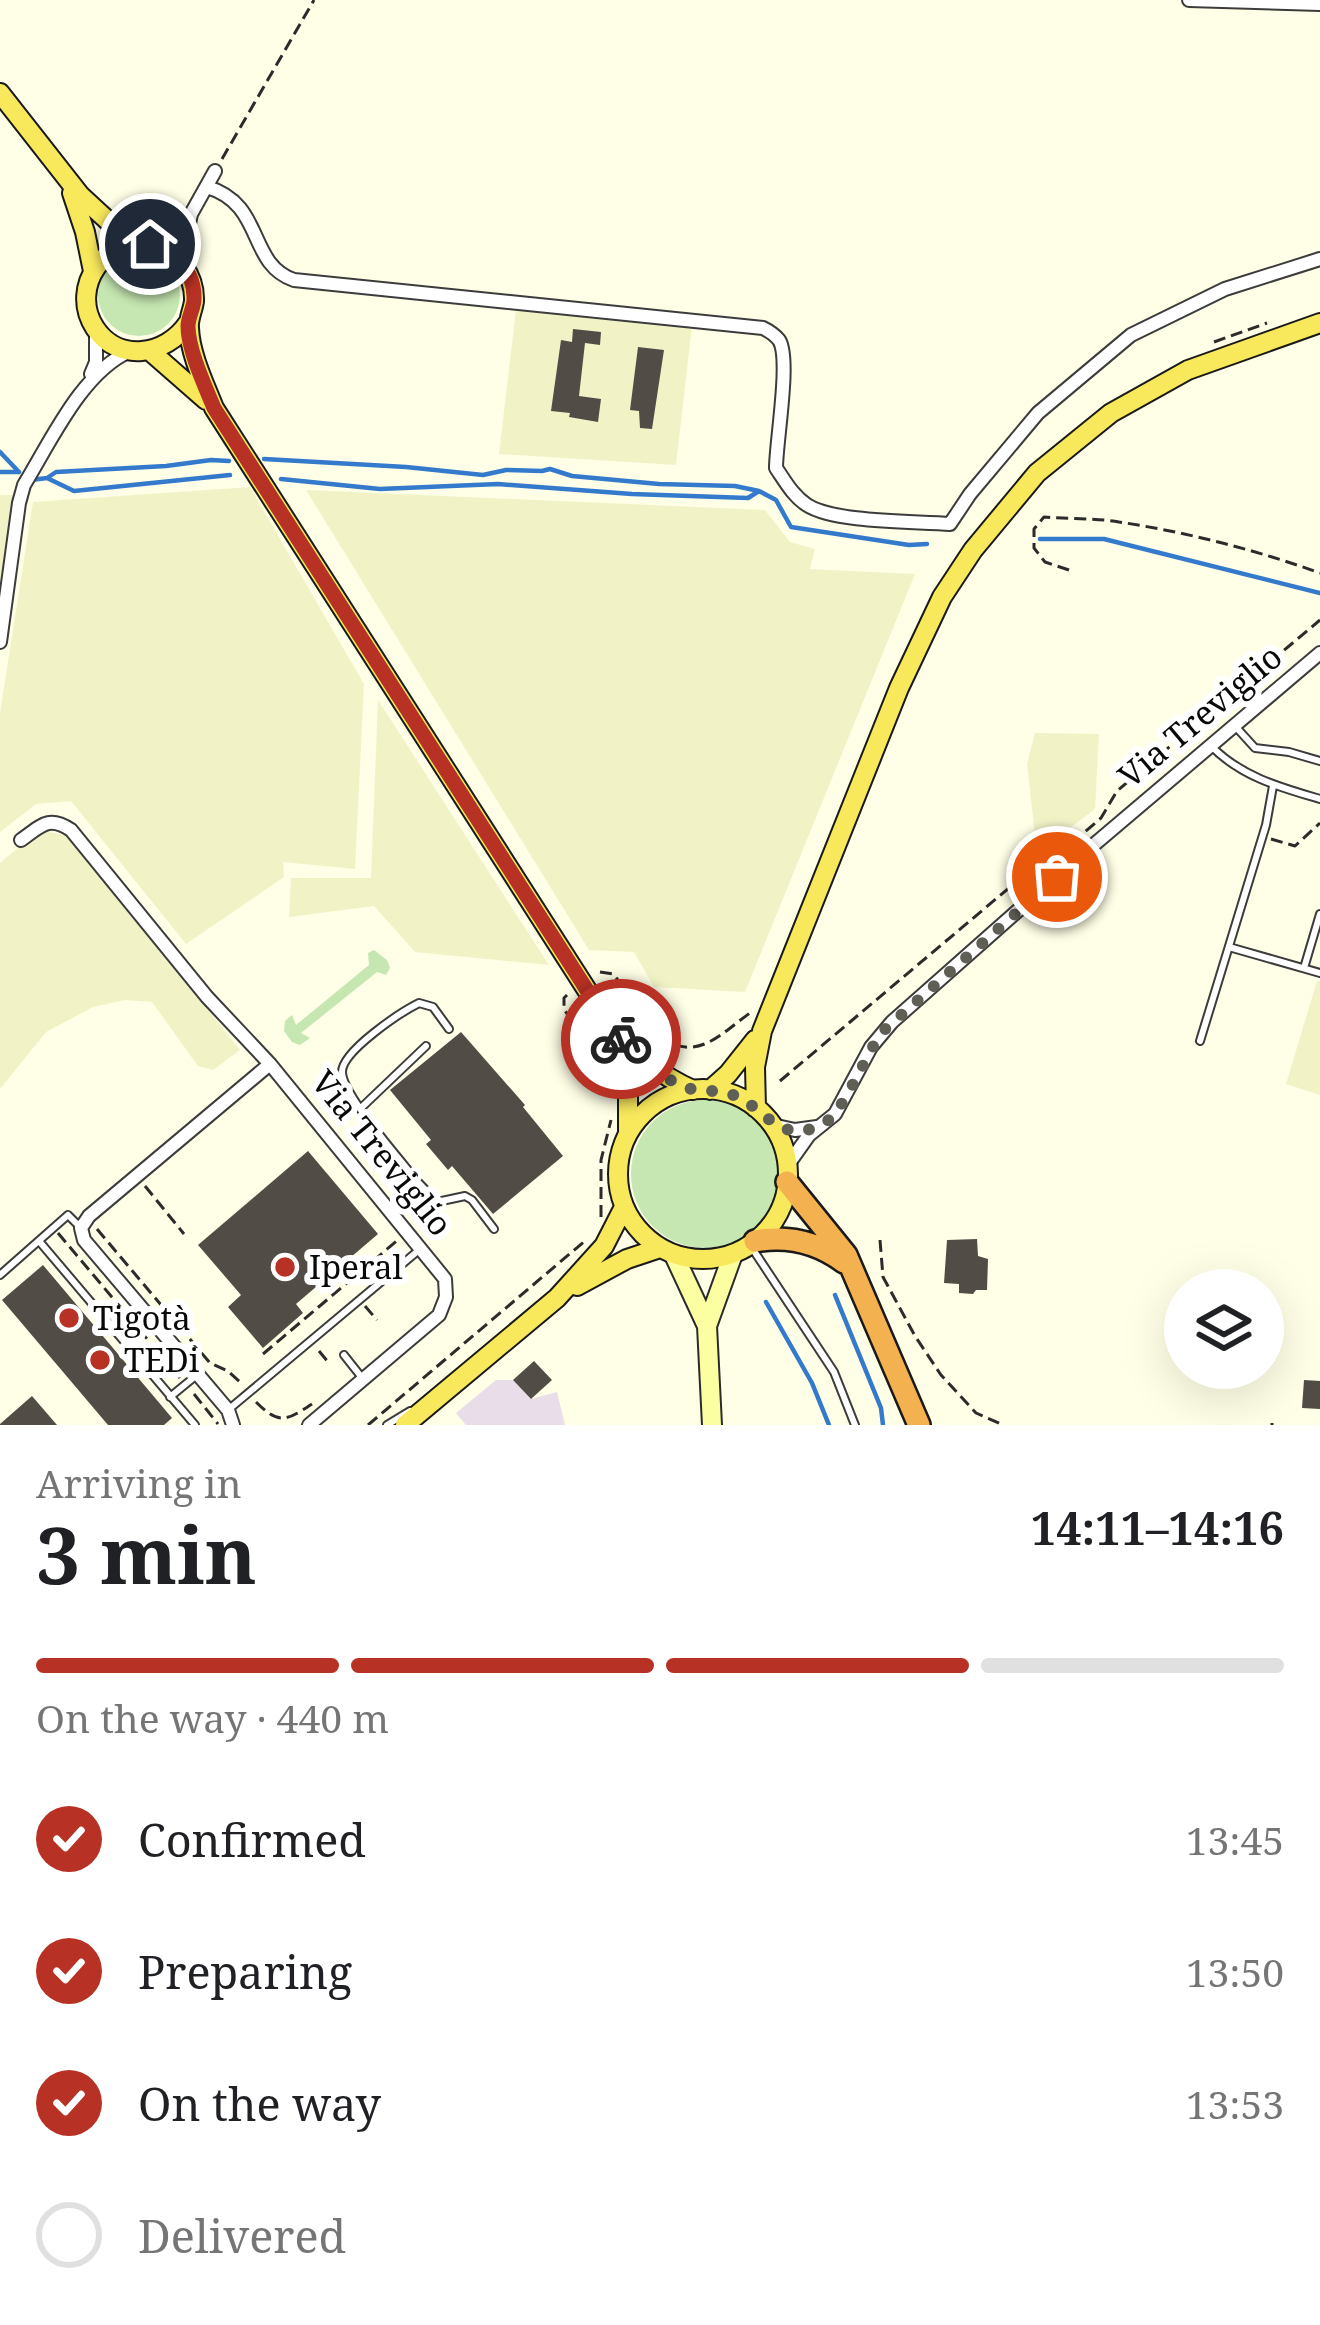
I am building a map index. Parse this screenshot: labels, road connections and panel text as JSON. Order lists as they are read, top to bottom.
{
  "streets": {
    "street": ["Via Treviglio"]
  },
  "places": ["Iperal", "Tigotà", "TEDi"],
  "page": {
    "heading": ["3 min", "Arriving in", "14:11–14:16"],
    "bar": "On the way · 440 m",
    "list": [
      ["Confirmed", "13:45"],
      ["Preparing", "13:50"],
      ["On the way", "13:53"],
      "Delivered"
    ]
  }
}
